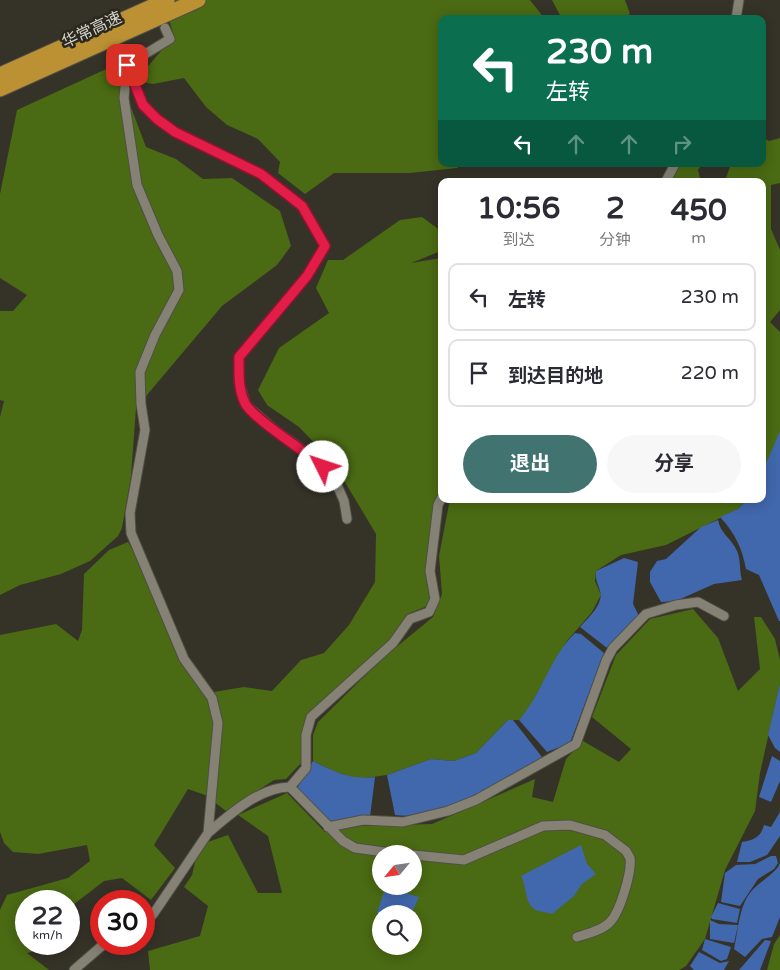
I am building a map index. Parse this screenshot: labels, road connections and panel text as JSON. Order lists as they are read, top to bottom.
{
  "streets": {
    "highway": ["华常高速"]
  },
  "north": "bottom left",
  "page": {
    "turn": ["230 m", "左转"],
    "eta": [
      "10:56",
      "到达",
      "2",
      "分钟",
      "450",
      "m"
    ],
    "list": [
      {
        "name": "左转",
        "value": "230 m"
      },
      {
        "name": "到达目的地",
        "value": "220 m"
      }
    ],
    "buttons": ["退出", "分享"],
    "speed": "22 km/h",
    "limit": "30"
  }
}
